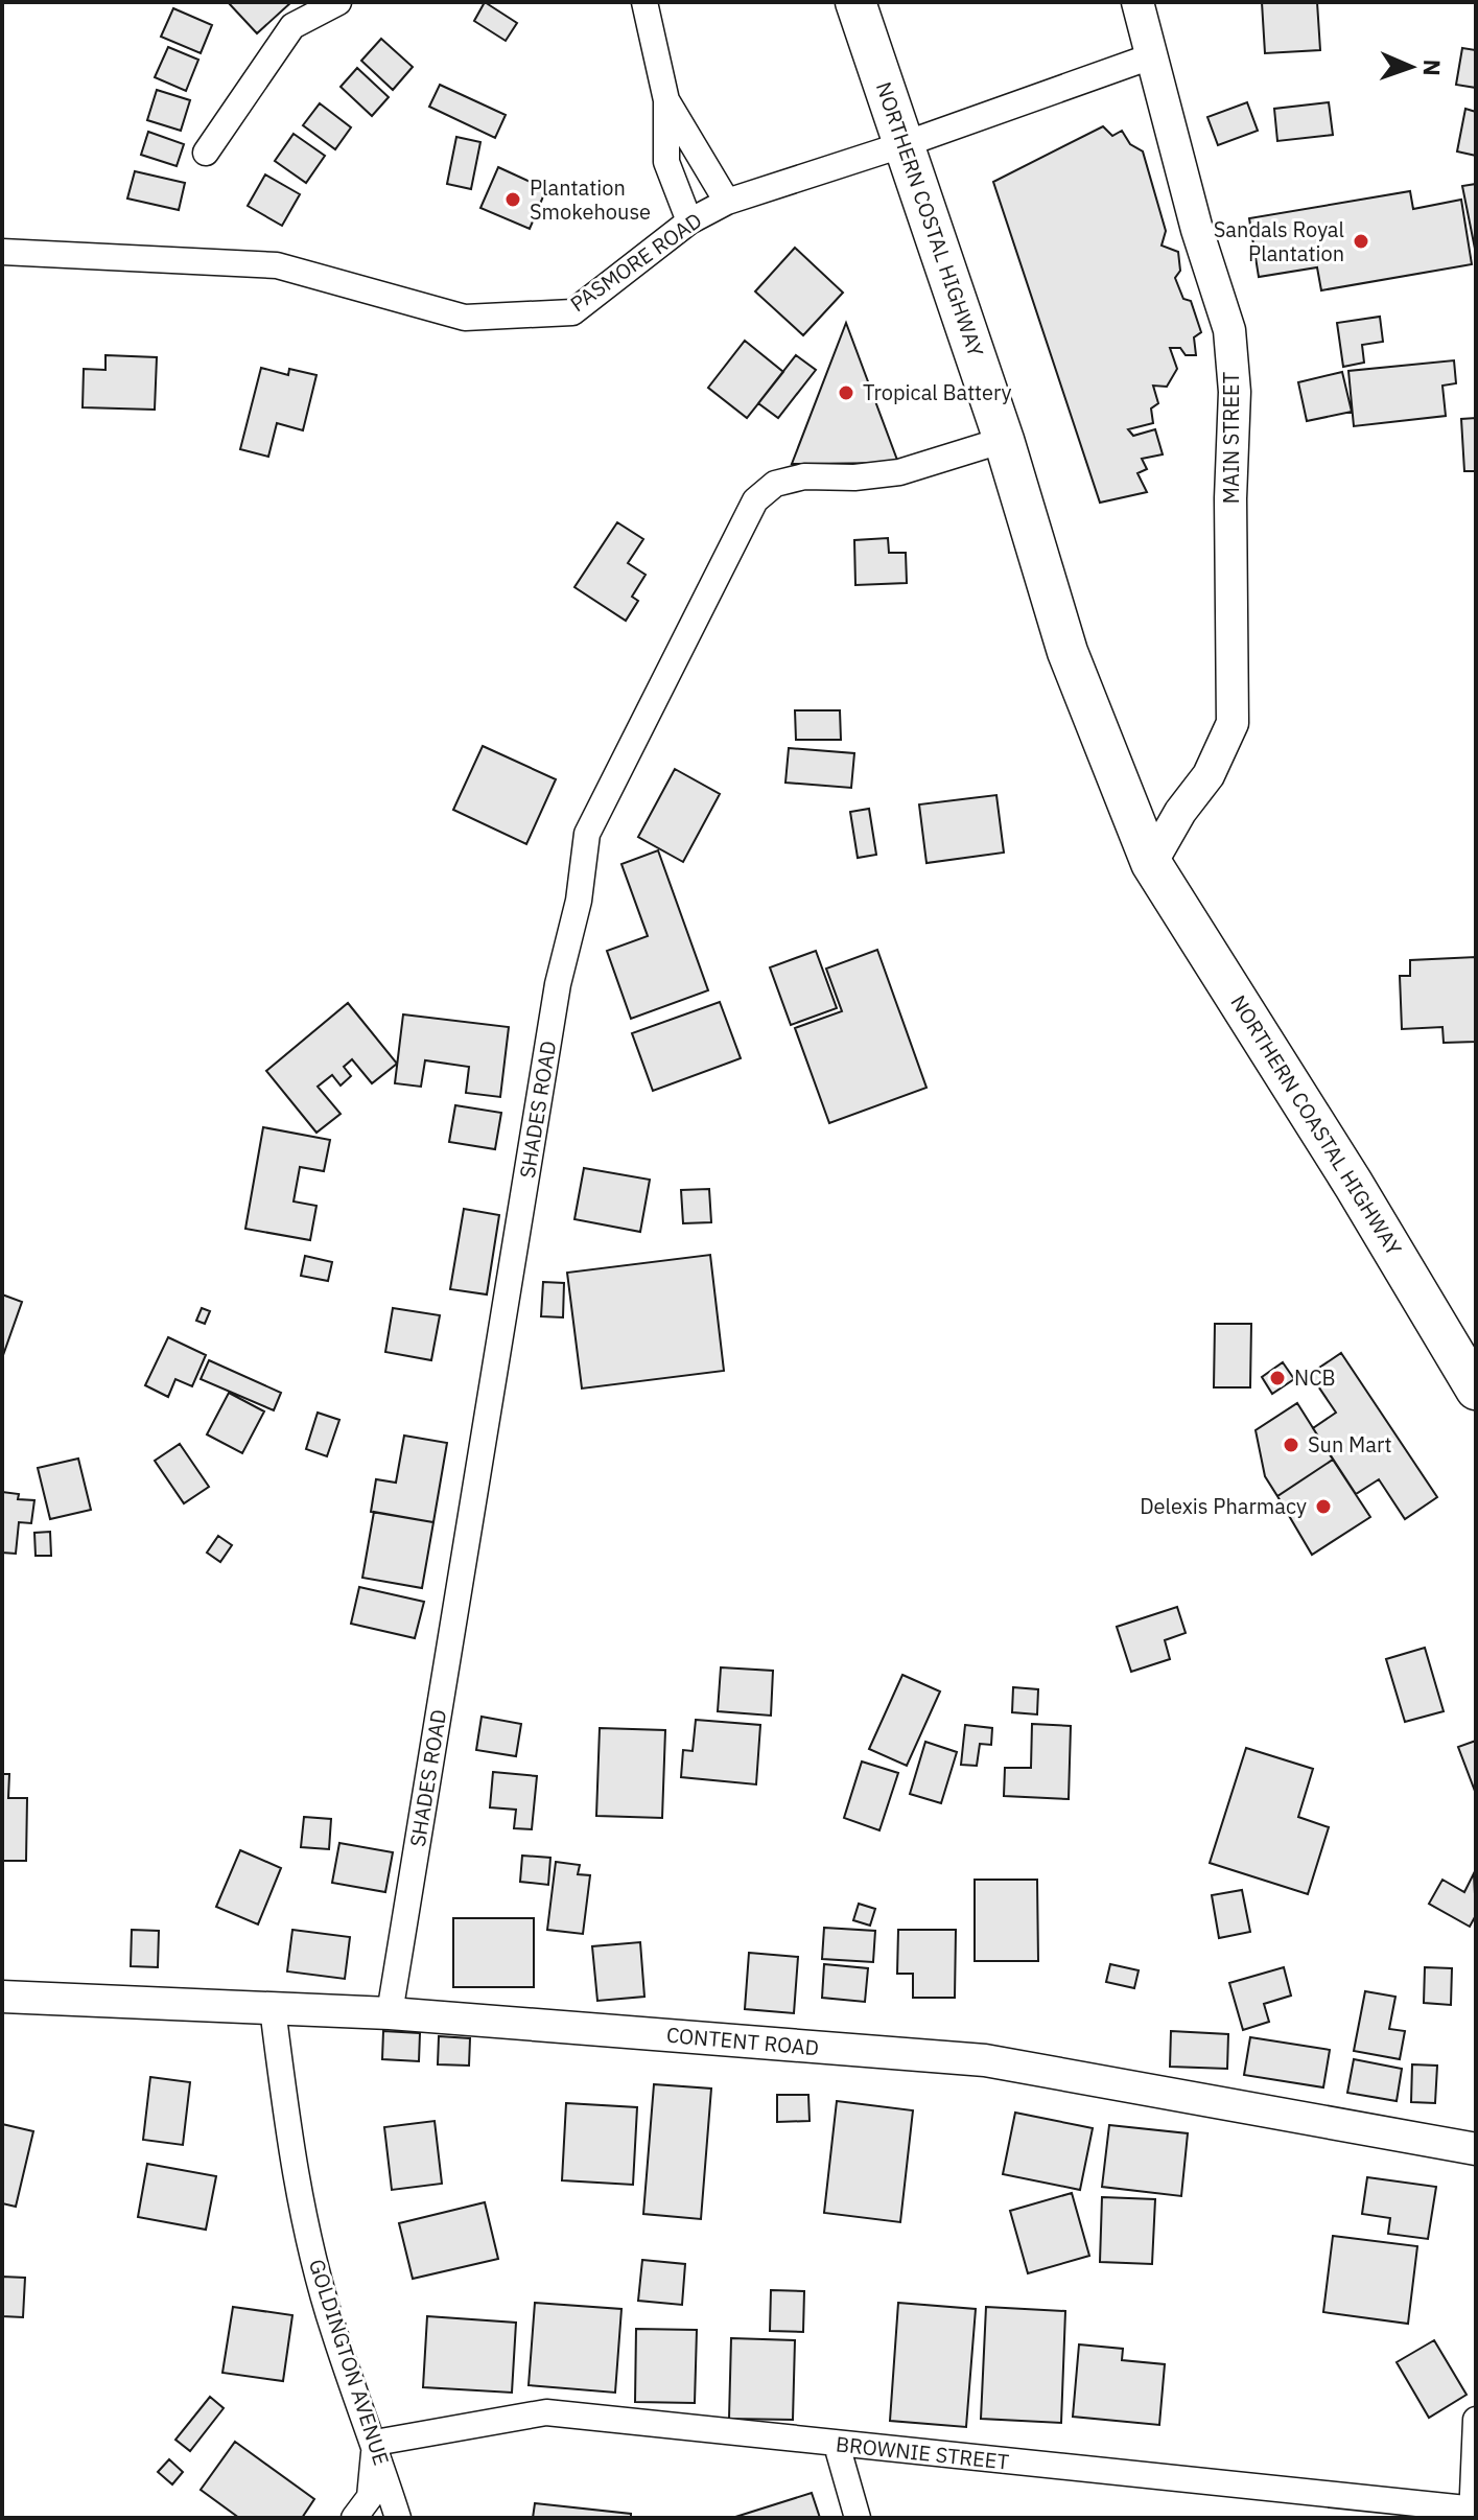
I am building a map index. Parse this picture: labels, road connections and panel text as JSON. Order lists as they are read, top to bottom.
{
  "streets": {
    "main road": ["NORTHERN COSTAL HIGHWAY", "NORTHERN COASTAL HIGHWAY"],
    "street": [
      "PASMORE ROAD",
      "MAIN STREET",
      "SHADES ROAD",
      "CONTENT ROAD",
      "GOLDINGTON AVENUE",
      "BROWNIE STREET"
    ]
  },
  "crossings": [
    ["NORTHERN COSTAL HIGHWAY", "PASMORE ROAD"],
    ["NORTHERN COSTAL HIGHWAY", "MAIN STREET"],
    ["NORTHERN COSTAL HIGHWAY", "SHADES ROAD"],
    ["NORTHERN COSTAL HIGHWAY", "NORTHERN COASTAL HIGHWAY"],
    ["PASMORE ROAD", "MAIN STREET"],
    ["MAIN STREET", "NORTHERN COASTAL HIGHWAY"],
    ["SHADES ROAD", "CONTENT ROAD"],
    ["CONTENT ROAD", "GOLDINGTON AVENUE"],
    ["GOLDINGTON AVENUE", "BROWNIE STREET"]
  ],
  "places": [
    "Plantation Smokehouse",
    "Sandals Royal Plantation",
    "Tropical Battery",
    "NCB",
    "Sun Mart",
    "Delexis Pharmacy"
  ],
  "north": "right"
}
